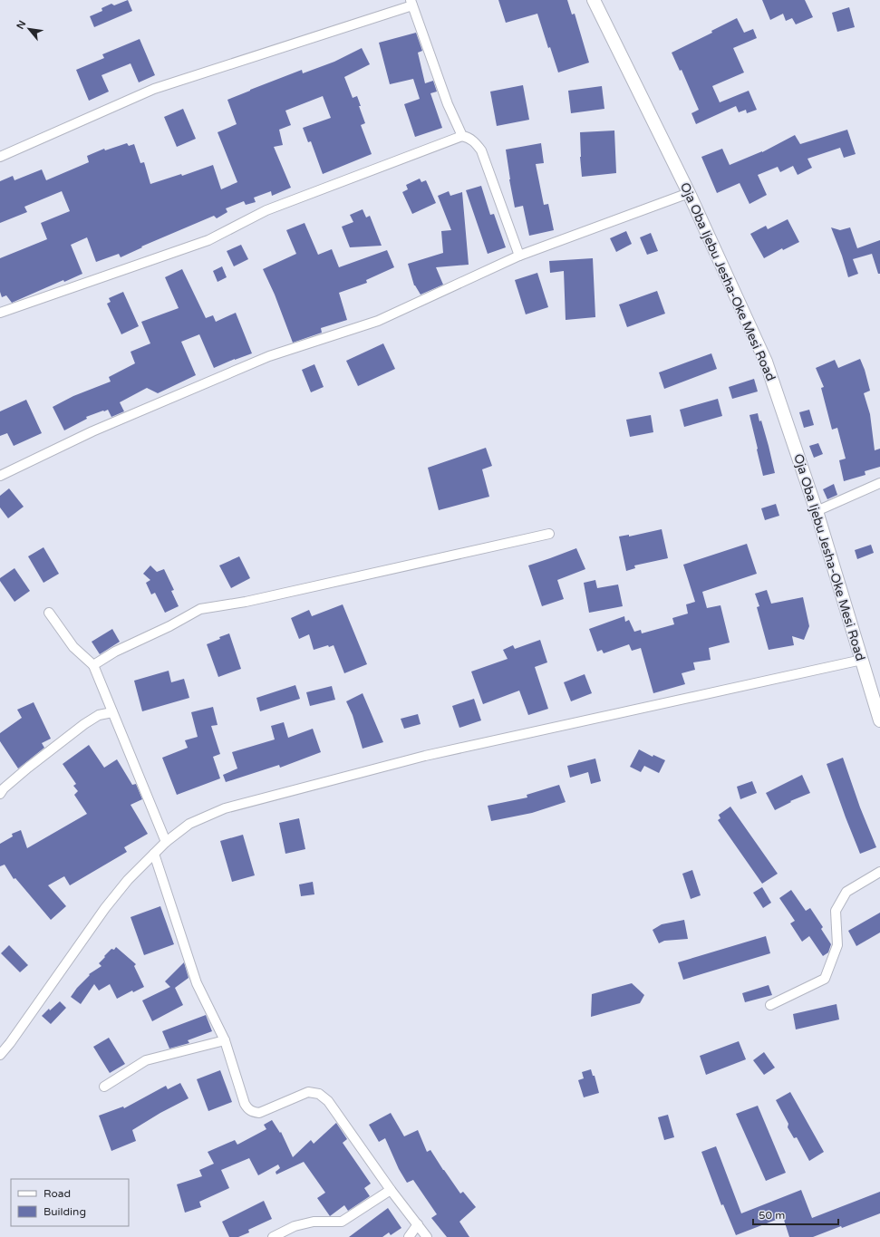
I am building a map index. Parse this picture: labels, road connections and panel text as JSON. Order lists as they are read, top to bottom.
{
  "streets": {
    "main road": ["Oja Oba Ijebu Jesha-Oke Mesi Road"]
  },
  "legend": ["Road", "Building"],
  "scale_bar": "50 m",
  "north": "top left"
}
